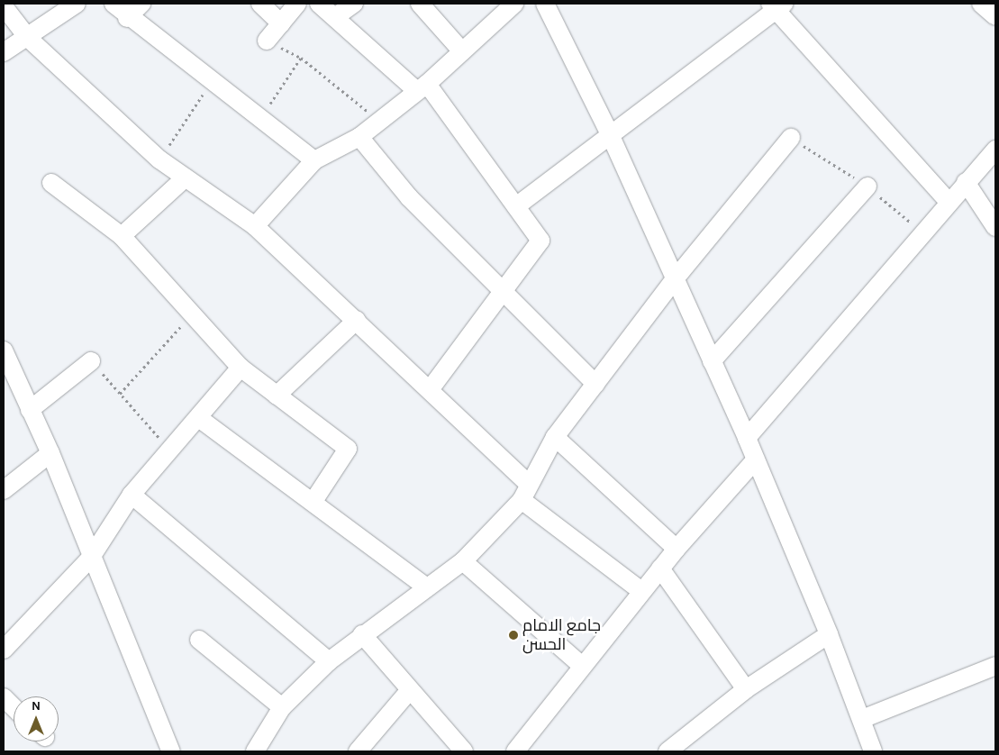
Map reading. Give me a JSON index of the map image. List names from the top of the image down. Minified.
{"places":["جامع الامام الحسن"],"north":"top"}
